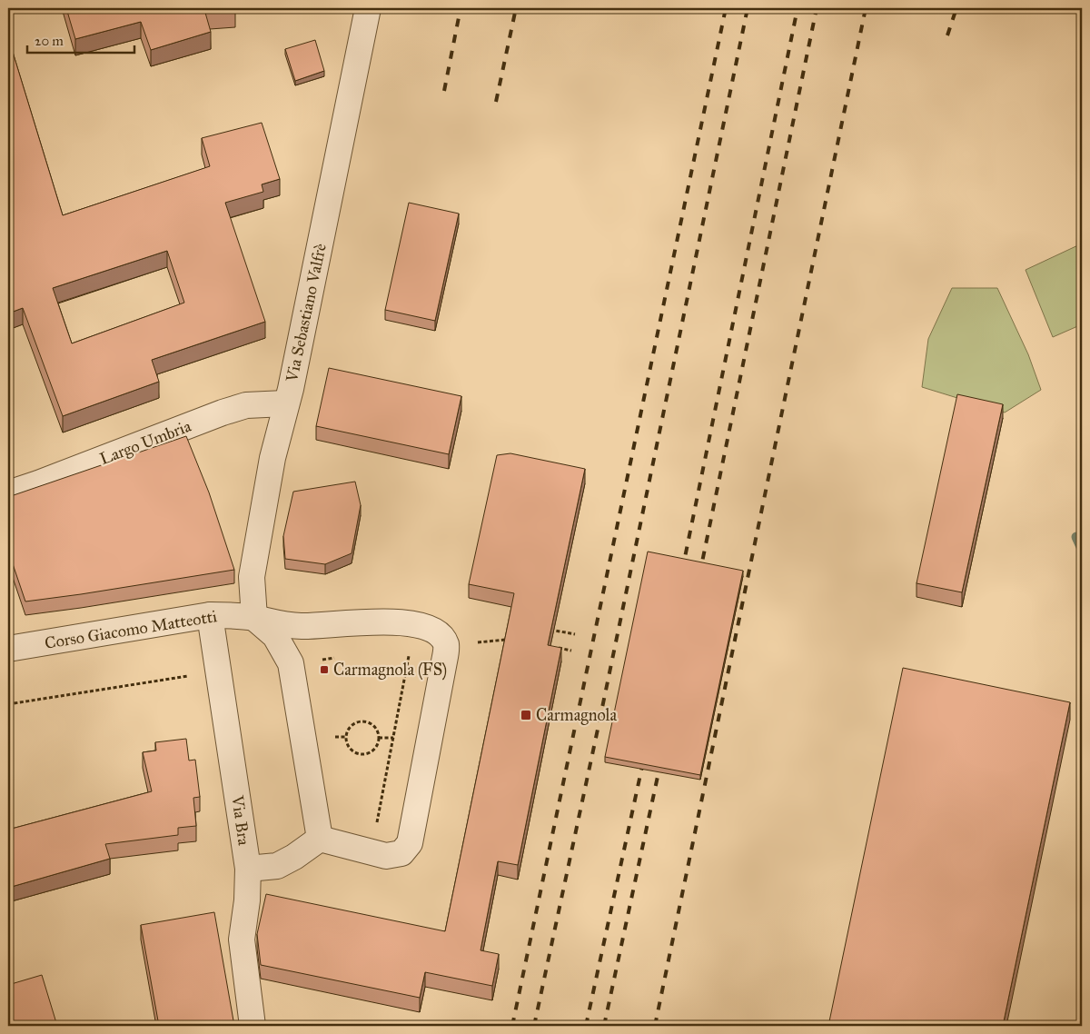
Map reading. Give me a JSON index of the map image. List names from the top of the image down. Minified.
{"streets":{"street":["Via Sebastiano Valfrè","Largo Umbria","Corso Giacomo Matteotti","Via Bra"]},"crossings":[["Via Sebastiano Valfrè","Largo Umbria"],["Via Sebastiano Valfrè","Corso Giacomo Matteotti"],["Corso Giacomo Matteotti","Via Bra"]],"places":{"transit":["Carmagnola (FS)","Carmagnola"]},"scale_bar":"20 m"}
